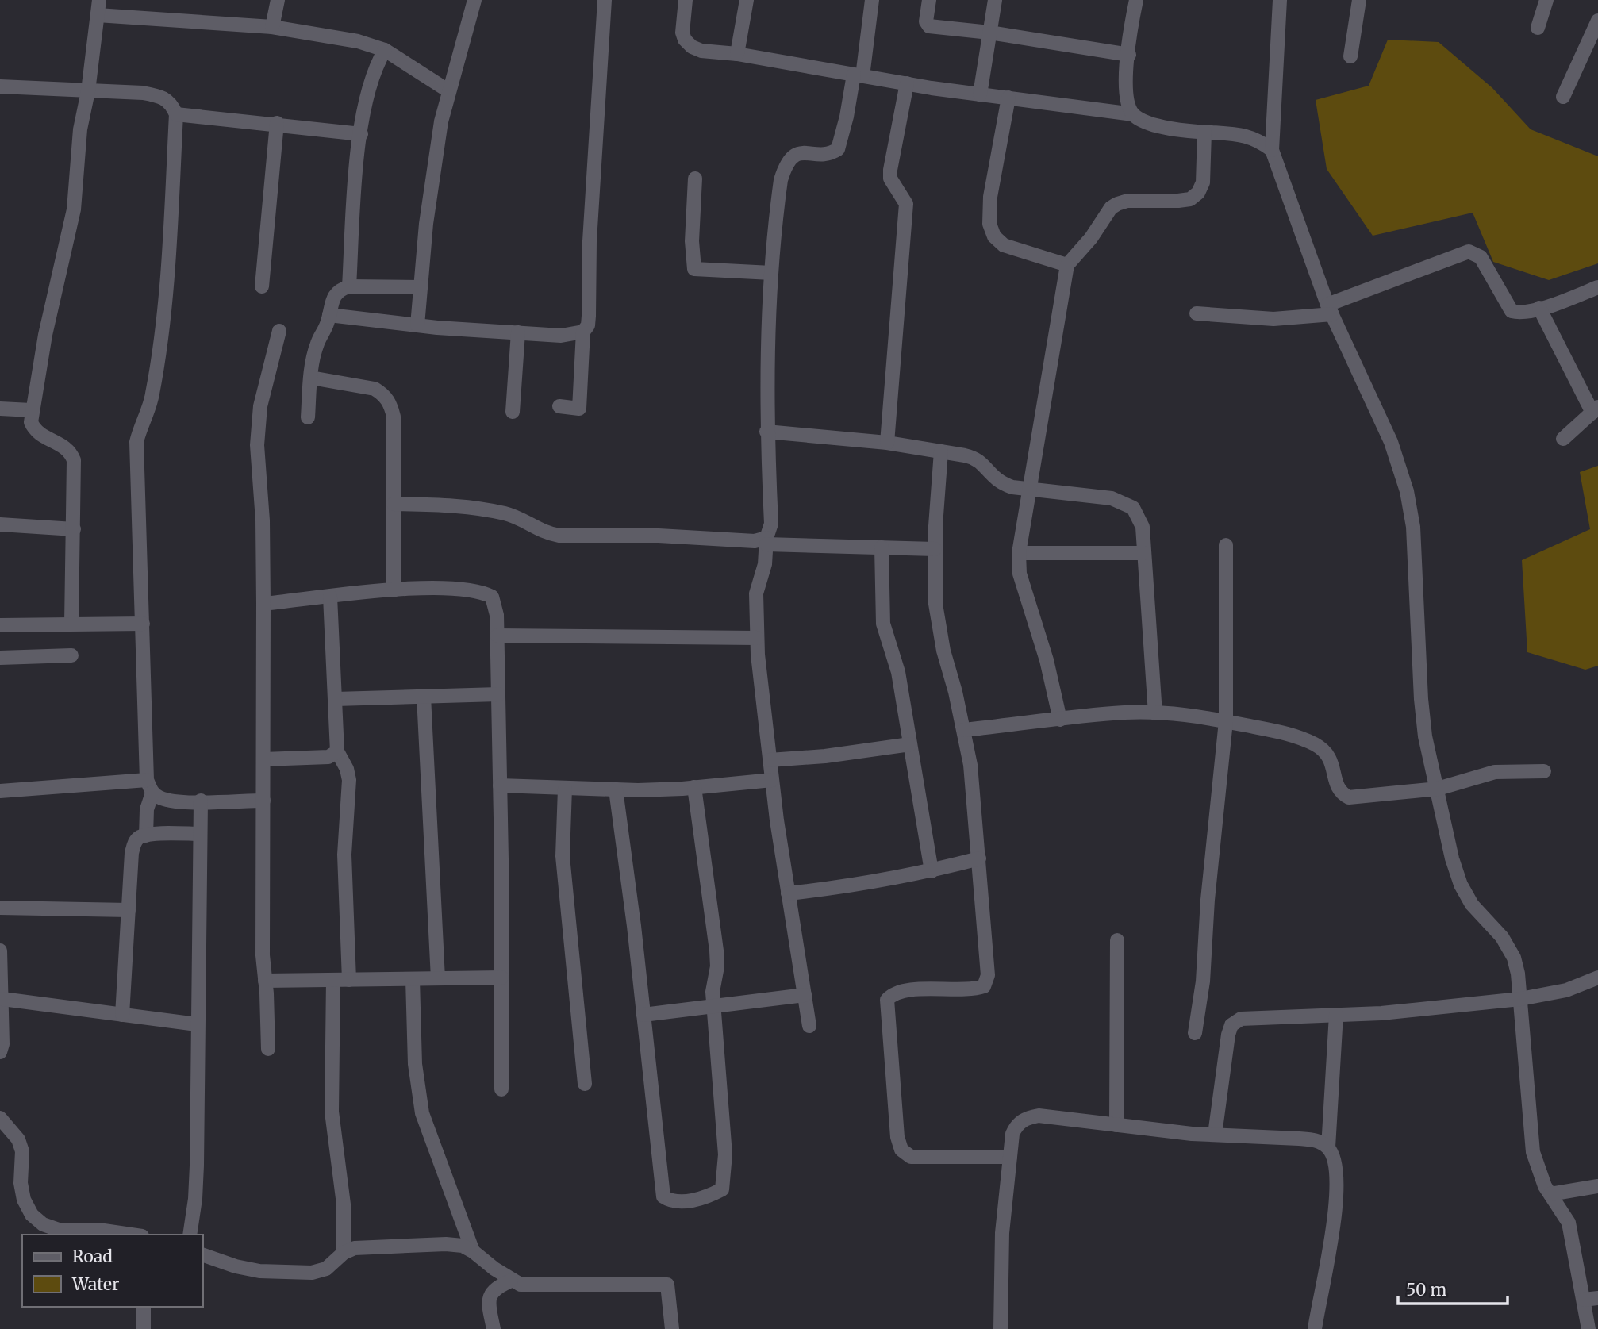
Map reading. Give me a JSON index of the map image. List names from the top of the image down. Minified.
{"legend":["Road","Water"],"scale_bar":"50 m"}
